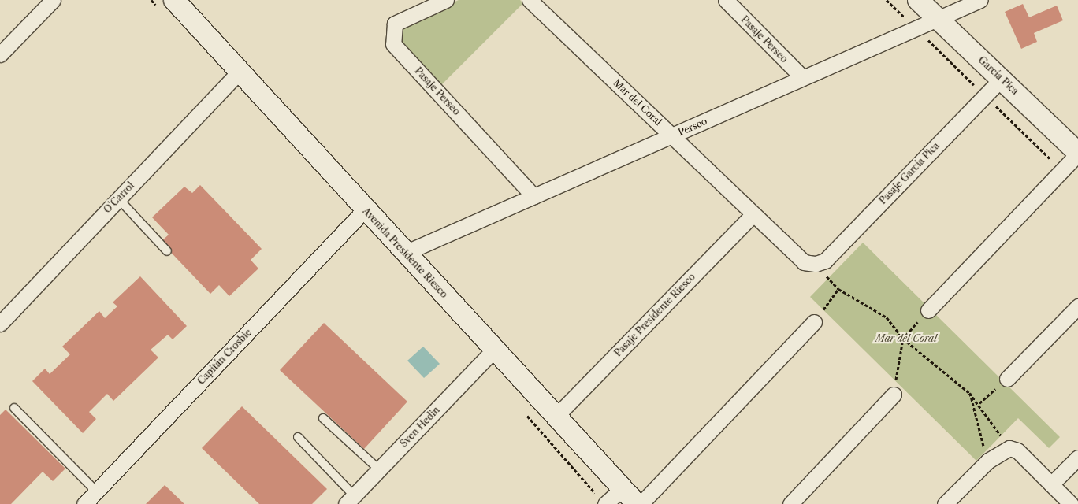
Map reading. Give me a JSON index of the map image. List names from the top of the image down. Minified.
{"streets":{"main road":["García Pica","Avenida Presidente Riesco"],"street":["Pasaje Perseo","Mar del Coral","Perseo","Pasaje García Pica","O'Carrol","Pasaje Presidente Riesco","Capitán Crosbie","Sven Hedin"]},"crossings":[["Pasaje Perseo","Perseo"],["García Pica","Perseo"],["García Pica","Pasaje García Pica"],["Mar del Coral","Perseo"],["Mar del Coral","Pasaje García Pica"],["Mar del Coral","Pasaje Presidente Riesco"],["Perseo","Avenida Presidente Riesco"],["O'Carrol","Avenida Presidente Riesco"],["Avenida Presidente Riesco","Pasaje Presidente Riesco"],["Avenida Presidente Riesco","Capitán Crosbie"],["Avenida Presidente Riesco","Sven Hedin"]],"parks":["Mar del Coral"]}
